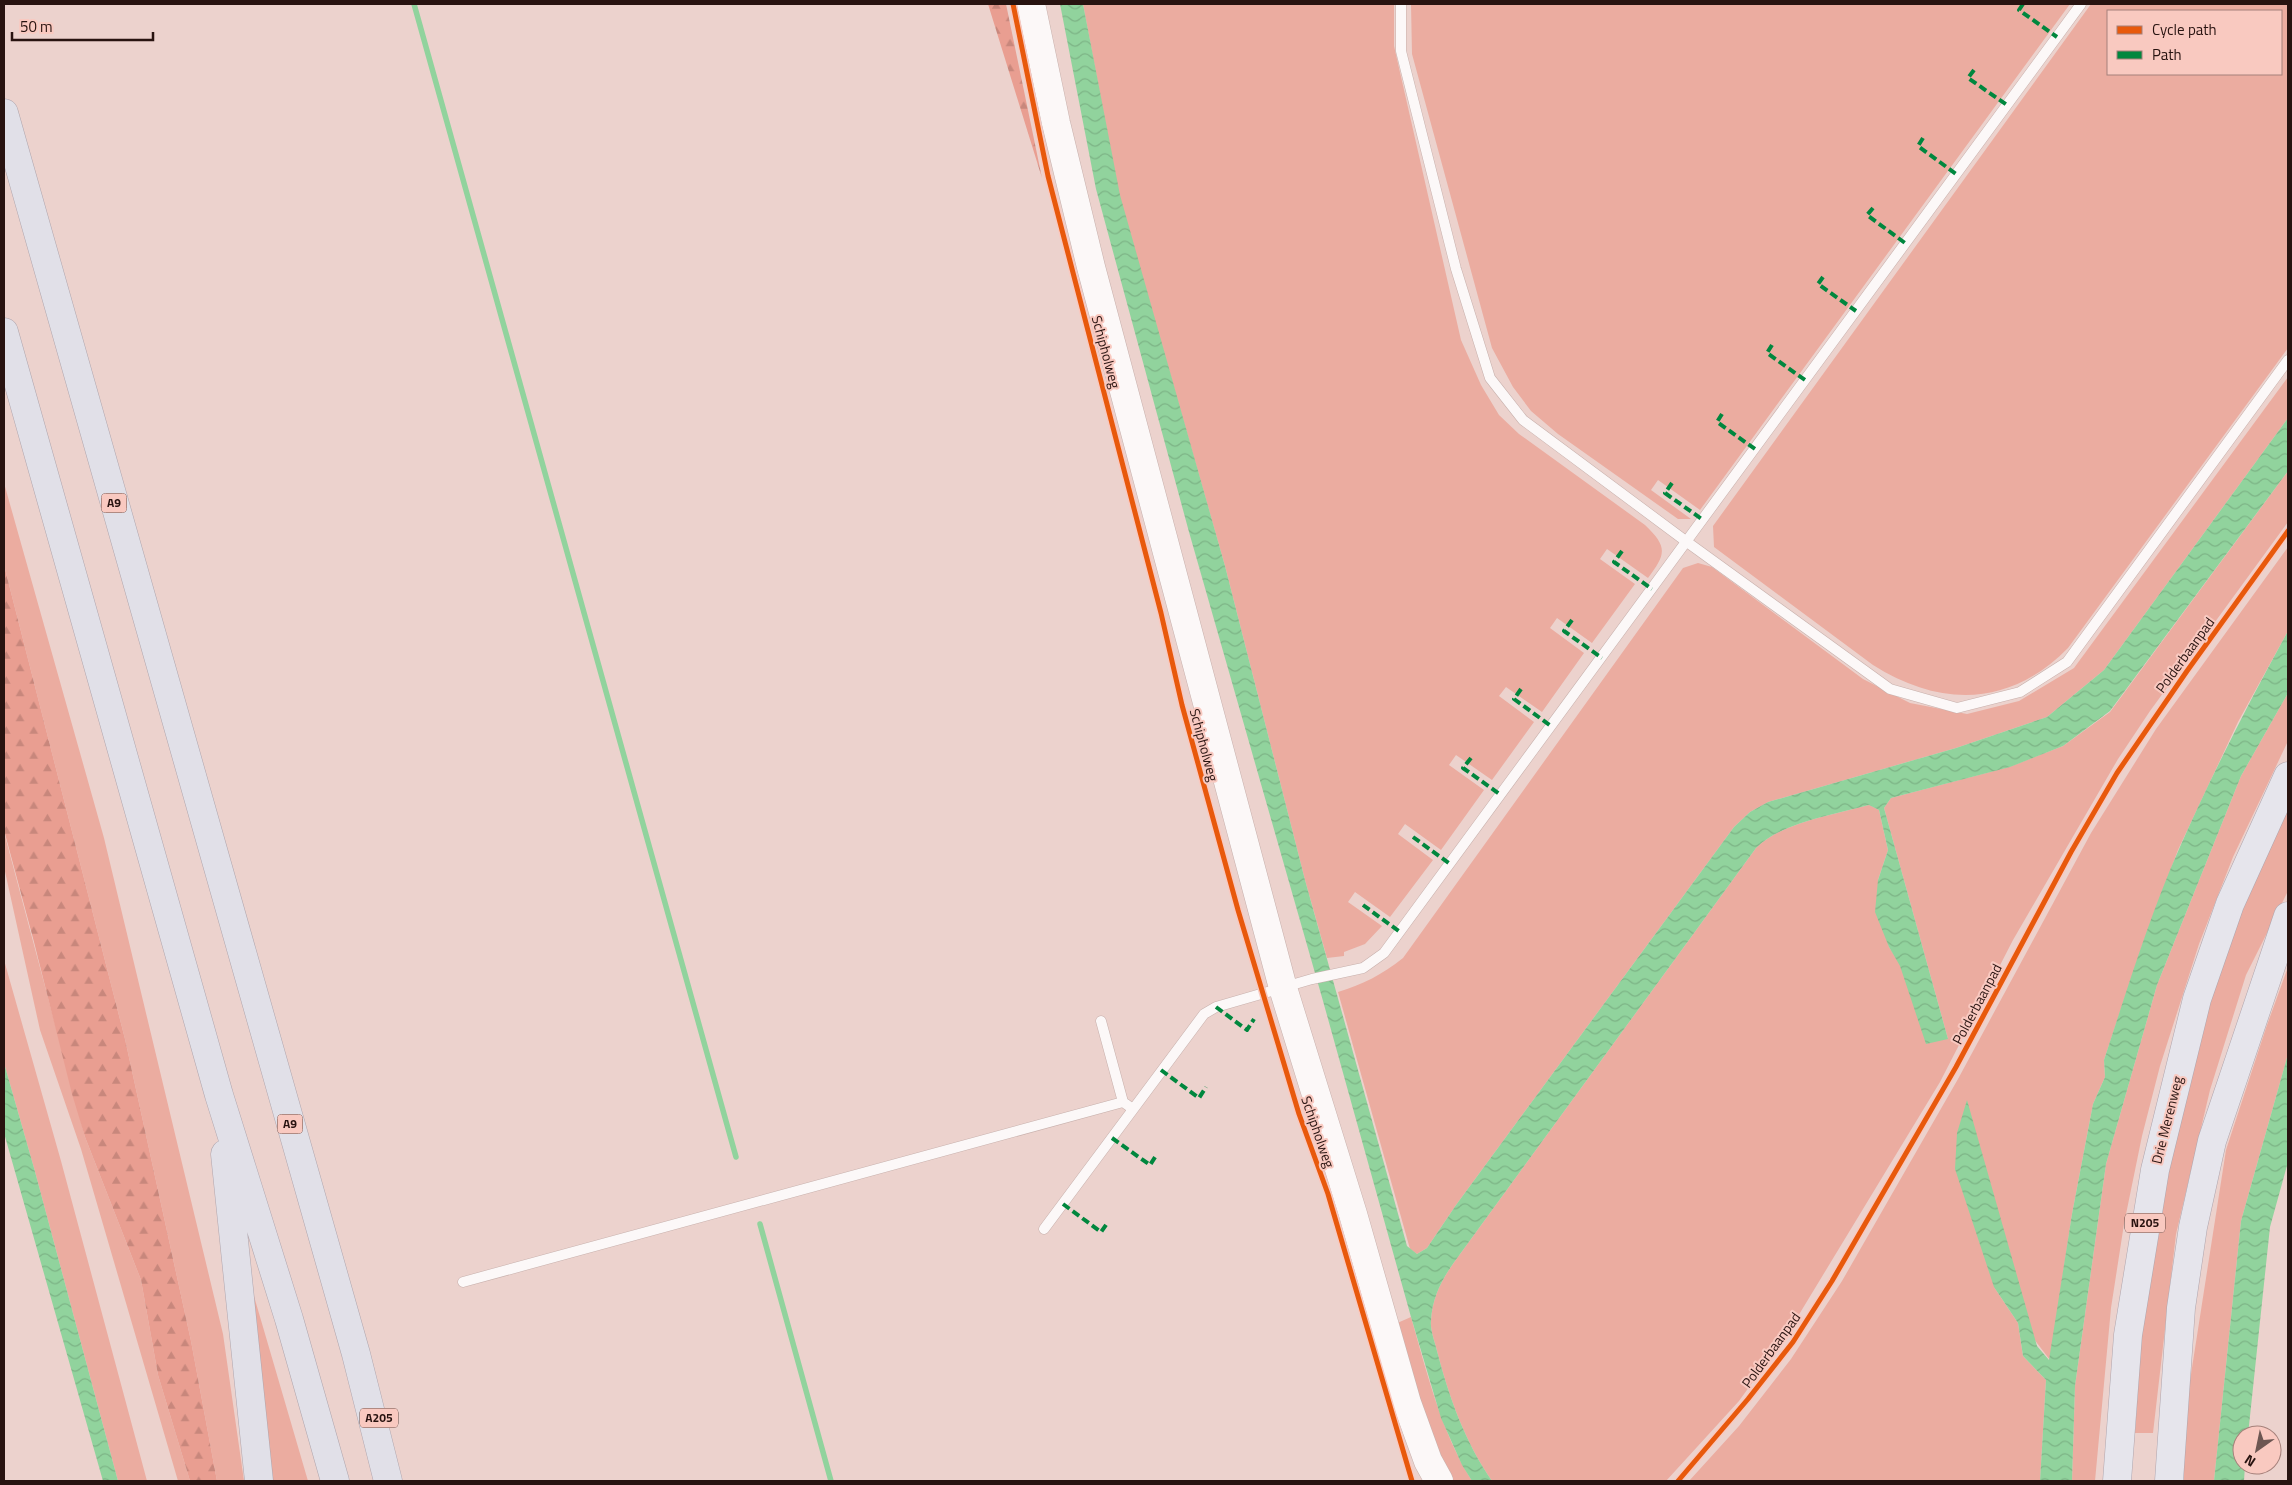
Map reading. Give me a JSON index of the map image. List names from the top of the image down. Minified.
{"streets":{"highway":["A9","Drie Merenweg","N205","A205"],"main road":["Schipholweg"],"cycle path":["Polderbaanpad"]},"crossings":[["A9","A205"]],"legend":["Cycle path","Path"],"scale_bar":"50 m","north":"bottom left"}
